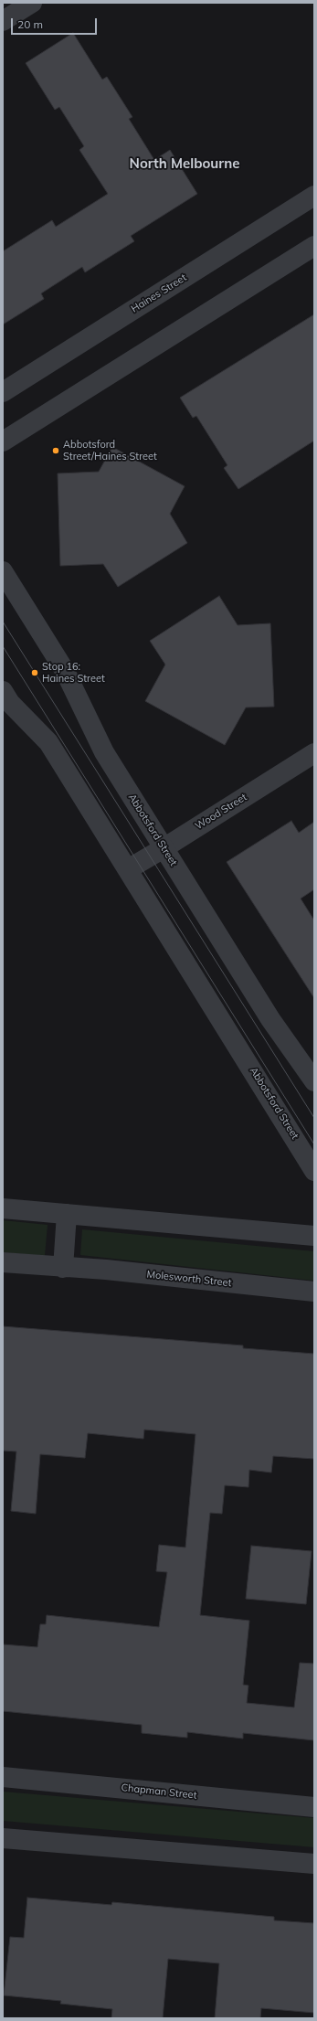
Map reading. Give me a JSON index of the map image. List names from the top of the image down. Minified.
{"streets":{"street":["Haines Street","Wood Street","Abbotsford Street","Molesworth Street","Chapman Street"]},"crossings":[["Wood Street","Abbotsford Street"]],"districts":["North Melbourne"],"places":["Abbotsford Street/Haines Street","Stop 16: Haines Street"],"scale_bar":"20 m"}
